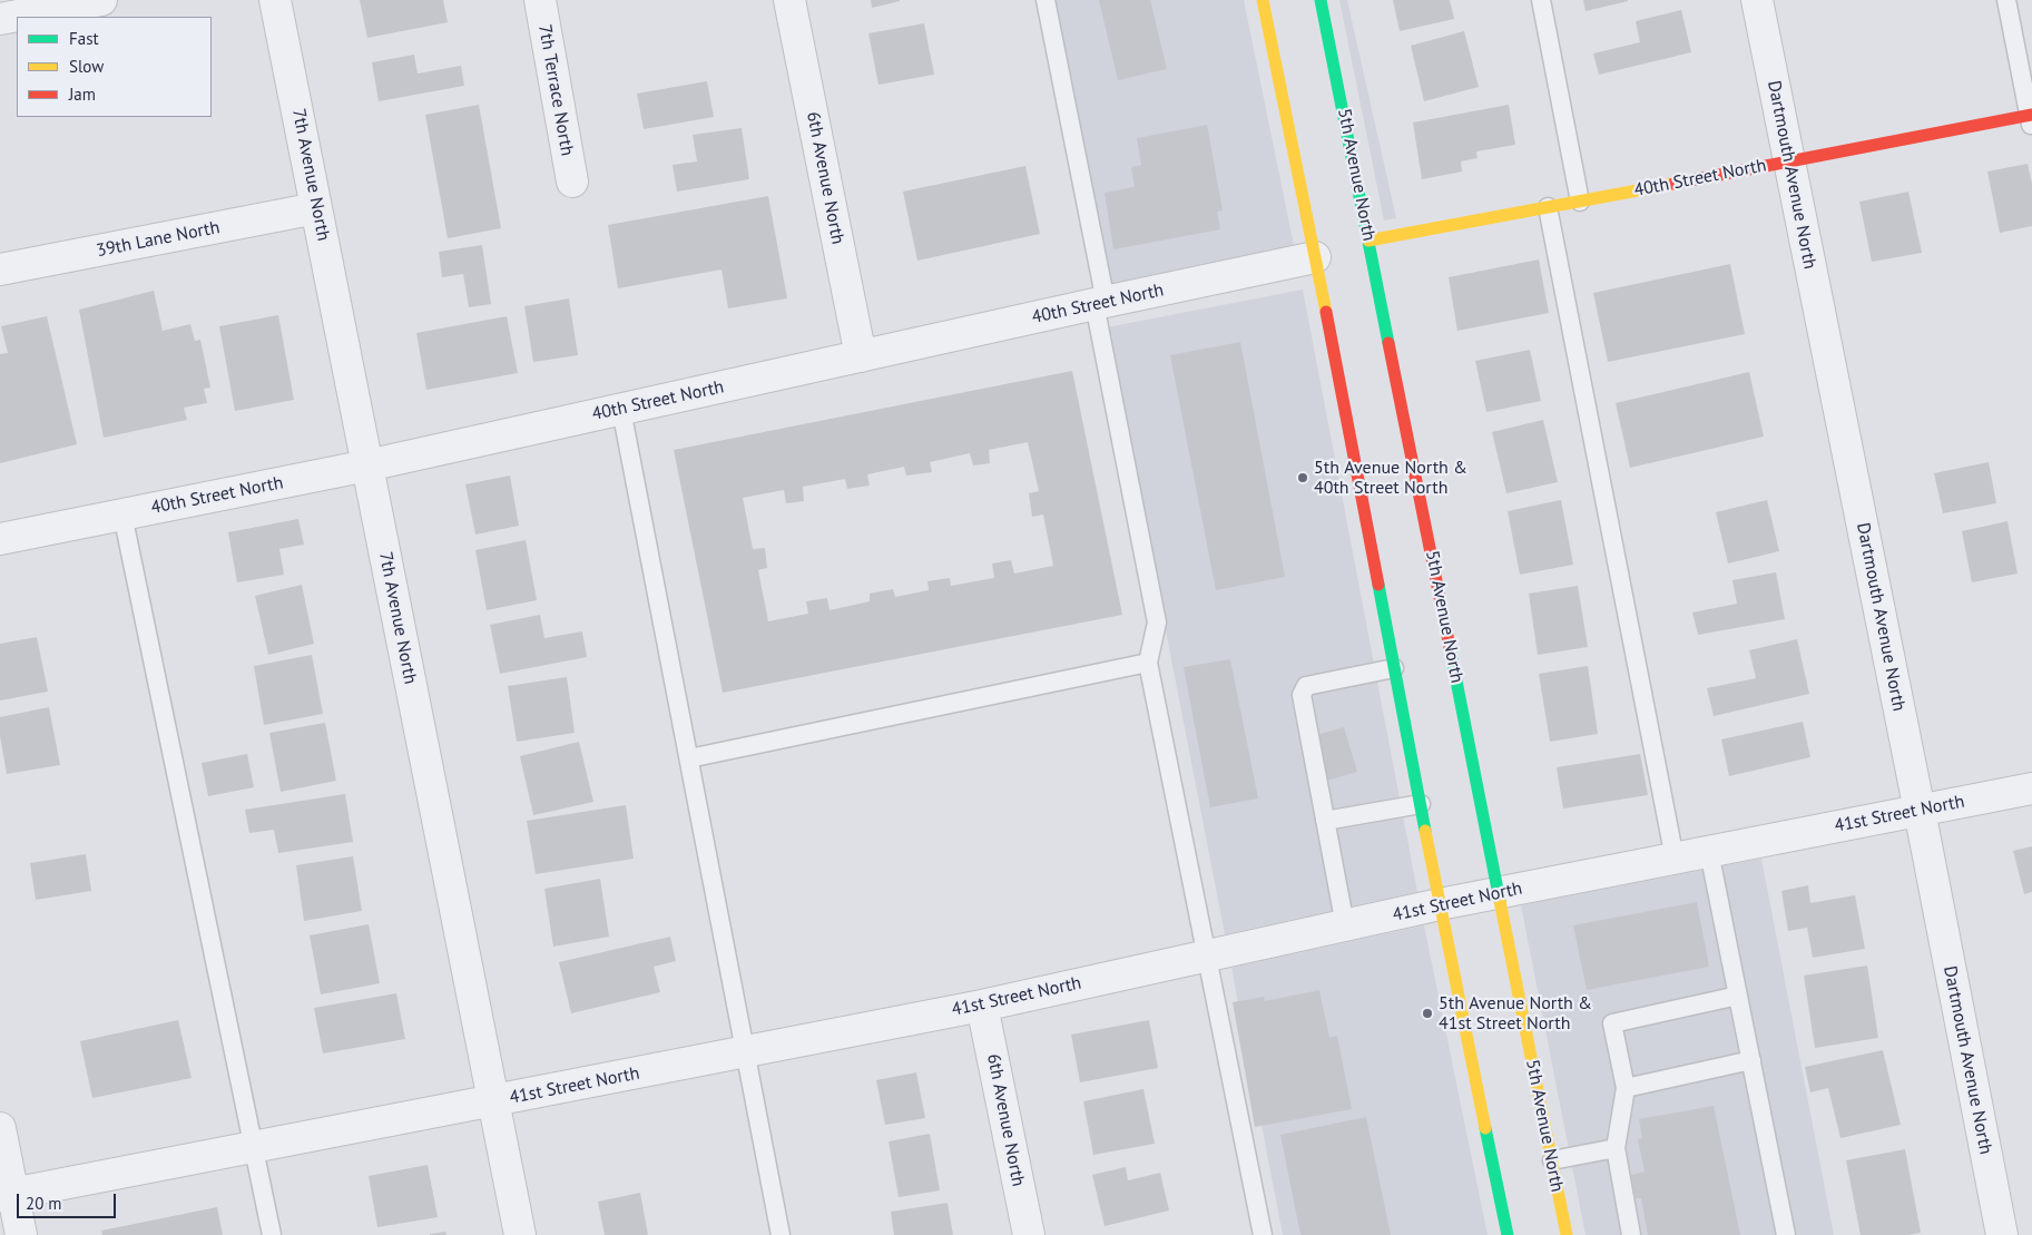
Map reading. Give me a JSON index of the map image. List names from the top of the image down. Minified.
{"streets":{"main road":["5th Avenue North","40th Street North"],"street":["7th Terrace North","7th Avenue North","Dartmouth Avenue North","6th Avenue North","39th Lane North","41st Street North"]},"crossings":[["7th Avenue North","40th Street North"],["7th Avenue North","39th Lane North"],["7th Avenue North","41st Street North"],["5th Avenue North","40th Street North"],["5th Avenue North","41st Street North"],["Dartmouth Avenue North","40th Street North"],["Dartmouth Avenue North","41st Street North"],["6th Avenue North","40th Street North"],["6th Avenue North","41st Street North"]],"places":["5th Avenue North & 40th Street North","5th Avenue North & 41st Street North"],"legend":["Fast","Slow","Jam"],"scale_bar":"20 m"}
